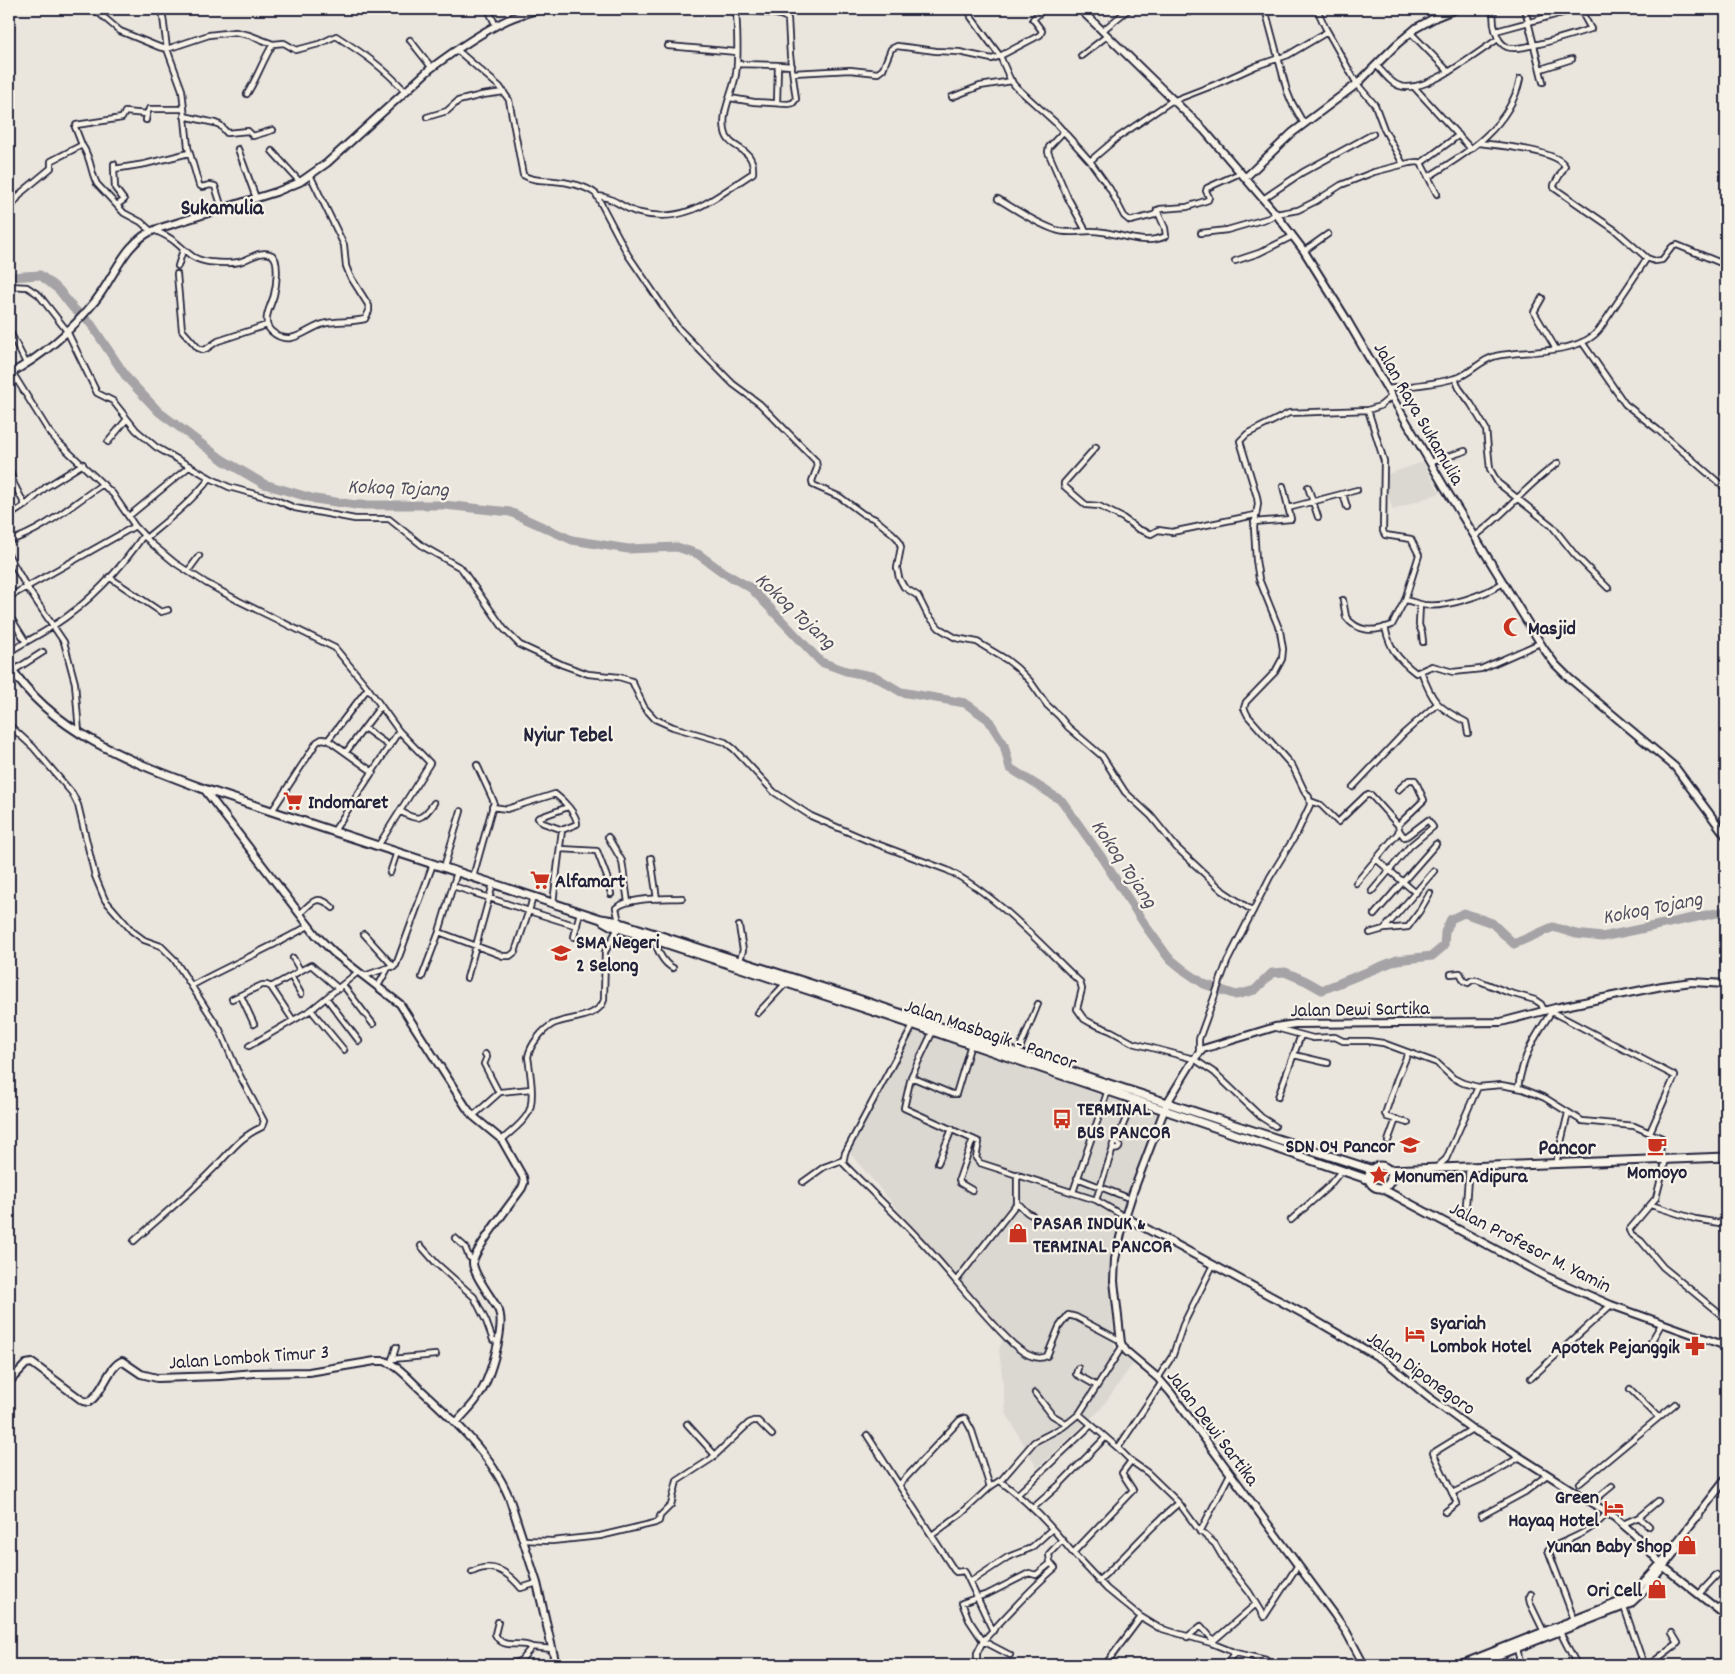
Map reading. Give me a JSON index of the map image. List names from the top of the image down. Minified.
{"streets":{"main road":["Jalan Masbagik - Pancor"],"street":["Jalan Raya Sukamulia","Jalan Dewi Sartika","Jalan Profesor M. Yamin","Jalan Lombok Timur 3","Jalan Diponegoro"]},"crossings":[["Jalan Dewi Sartika","Jalan Masbagik - Pancor"],["Jalan Dewi Sartika","Jalan Diponegoro"],["Jalan Masbagik - Pancor","Jalan Profesor M. Yamin"]],"districts":["Sukamulia","Nyiur Tebel","Pancor"],"water":["Kokoq Tojang"],"places":{"mosque":["Masjid"],"supermarket":["Indomaret","Alfamart"],"school or university":["SMA Negeri 2 Selong","SDN 04 Pancor"],"bus stop":["TERMINAL BUS PANCOR"],"cafe":["Momoyo"],"place":["Monumen Adipura"],"shop":["PASAR INDUK & TERMINAL PANCOR","Yunan Baby Shop","Ori Cell"],"hotel":["Syariah Lombok Hotel","Green Hayaq Hotel"],"pharmacy":["Apotek Pejanggik"]}}
